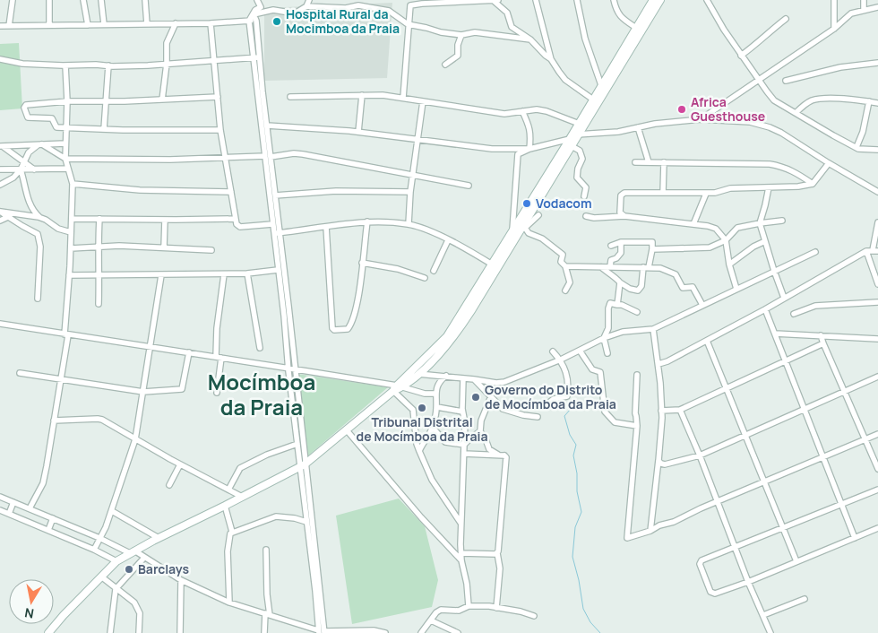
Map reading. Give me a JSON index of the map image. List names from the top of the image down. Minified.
{"districts":["Mocímboa da Praia"],"places":["Hospital Rural da Mocimboa da Praia","Africa Guesthouse","Vodacom","Governo do Distrito de Mocímboa da Praia","Tribunal Distrital de Mocímboa da Praia","Barclays"],"north":"bottom"}
